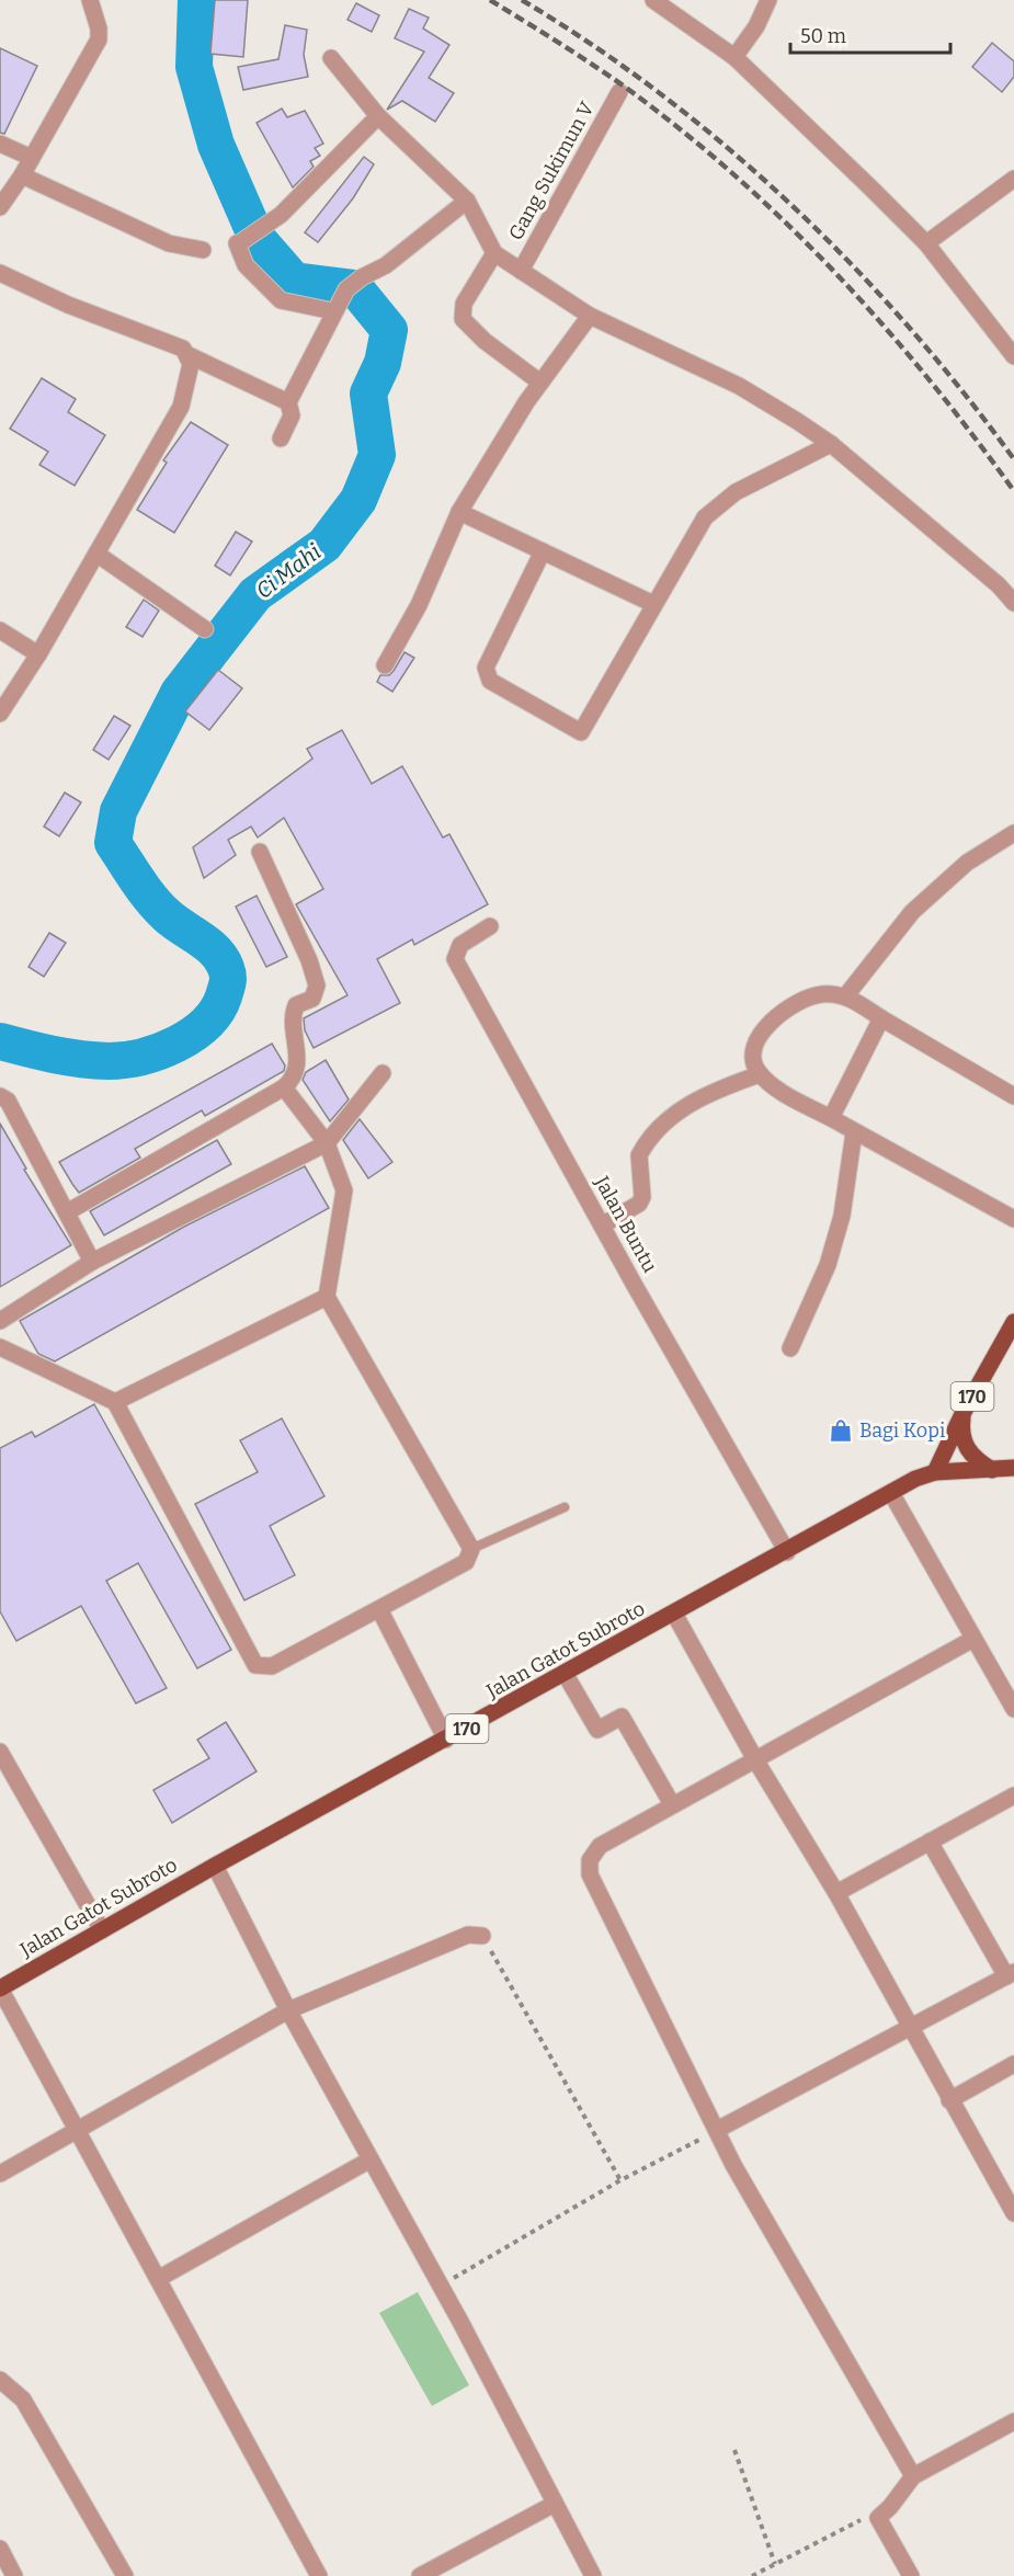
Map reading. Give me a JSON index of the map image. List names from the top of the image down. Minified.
{"streets":{"main road":["170","Jalan Gatot Subroto"],"street":["Gang Sukimun V","Jalan Buntu"]},"crossings":[["Jalan Buntu","Jalan Gatot Subroto"],["170","Jalan Gatot Subroto"]],"water":["Ci Mahi"],"places":{"shop":["Bagi Kopi"]},"scale_bar":"50 m"}
